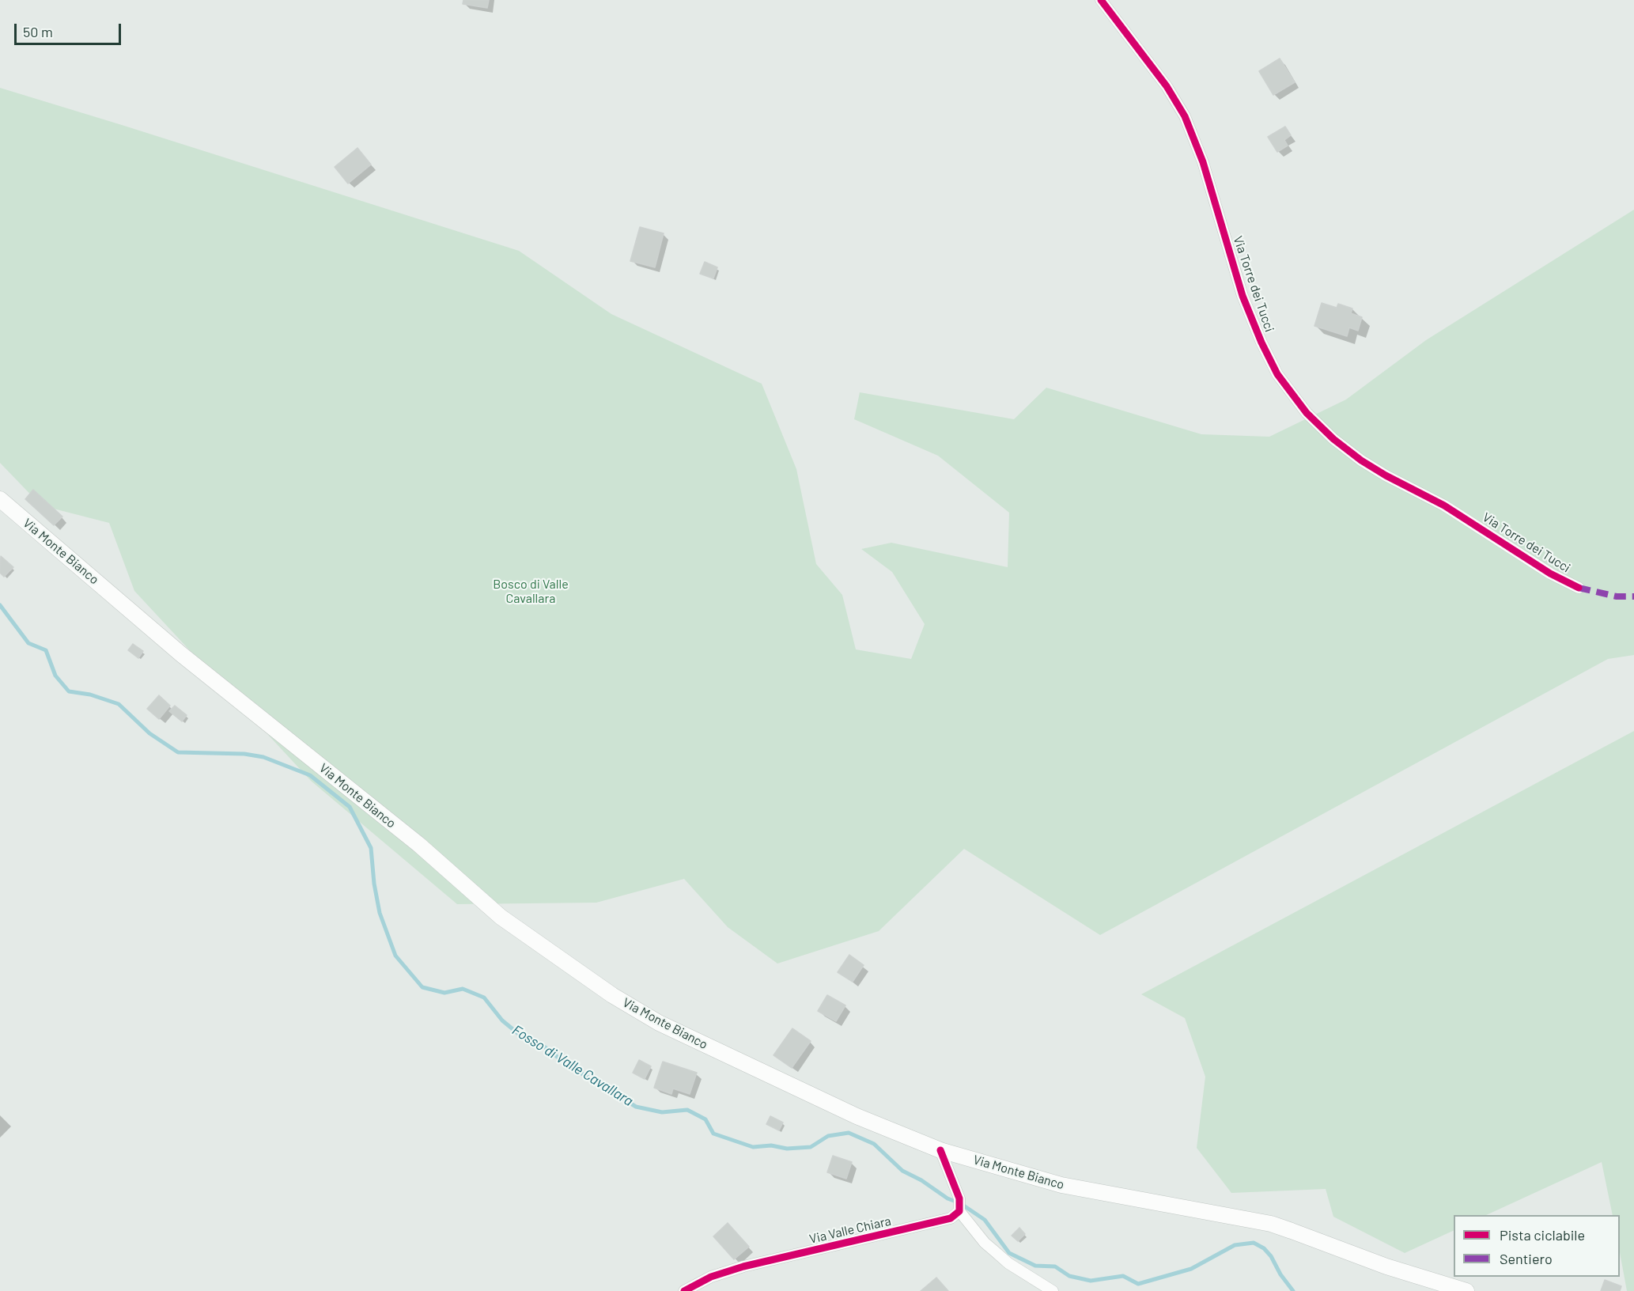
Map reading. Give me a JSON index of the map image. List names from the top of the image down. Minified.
{"streets":{"main road":["Via Monte Bianco"],"street":["Via Torre dei Tucci","Via Valle Chiara"]},"water":["Fosso di Valle Cavallara"],"parks":["Bosco di Valle Cavallara"],"legend":["Pista ciclabile","Sentiero"],"scale_bar":"50 m"}
